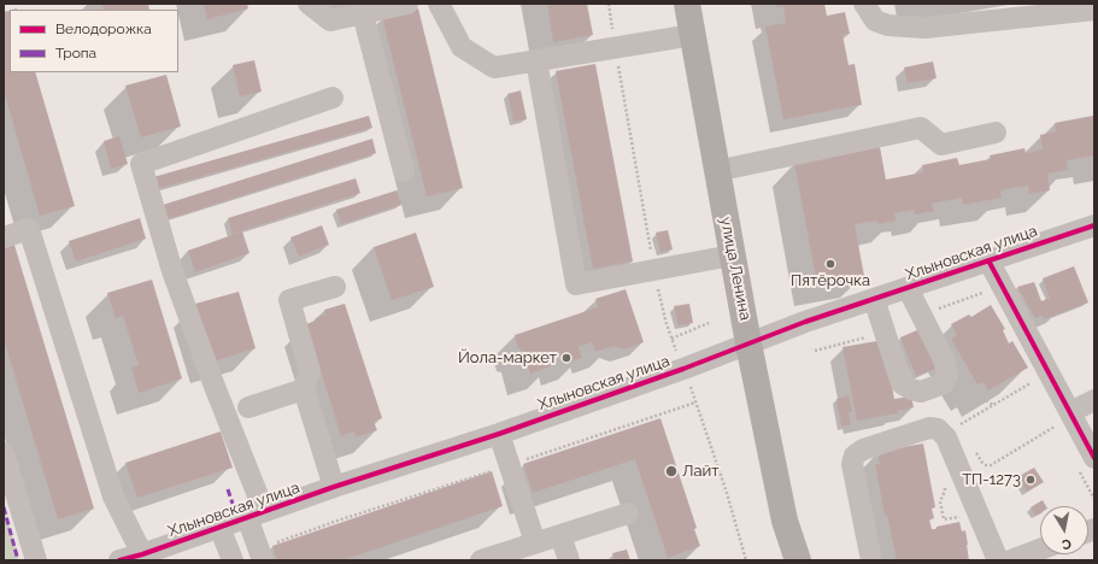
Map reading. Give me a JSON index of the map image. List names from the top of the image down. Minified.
{"streets":{"main road":["улица Ленина"],"street":["Хлыновская улица"]},"crossings":[["Хлыновская улица","улица Ленина"]],"places":["Пятёрочка","Йола-маркет","Лайт","ТП-1273"],"legend":["Велодорожка","Тропа"],"north":"bottom"}
